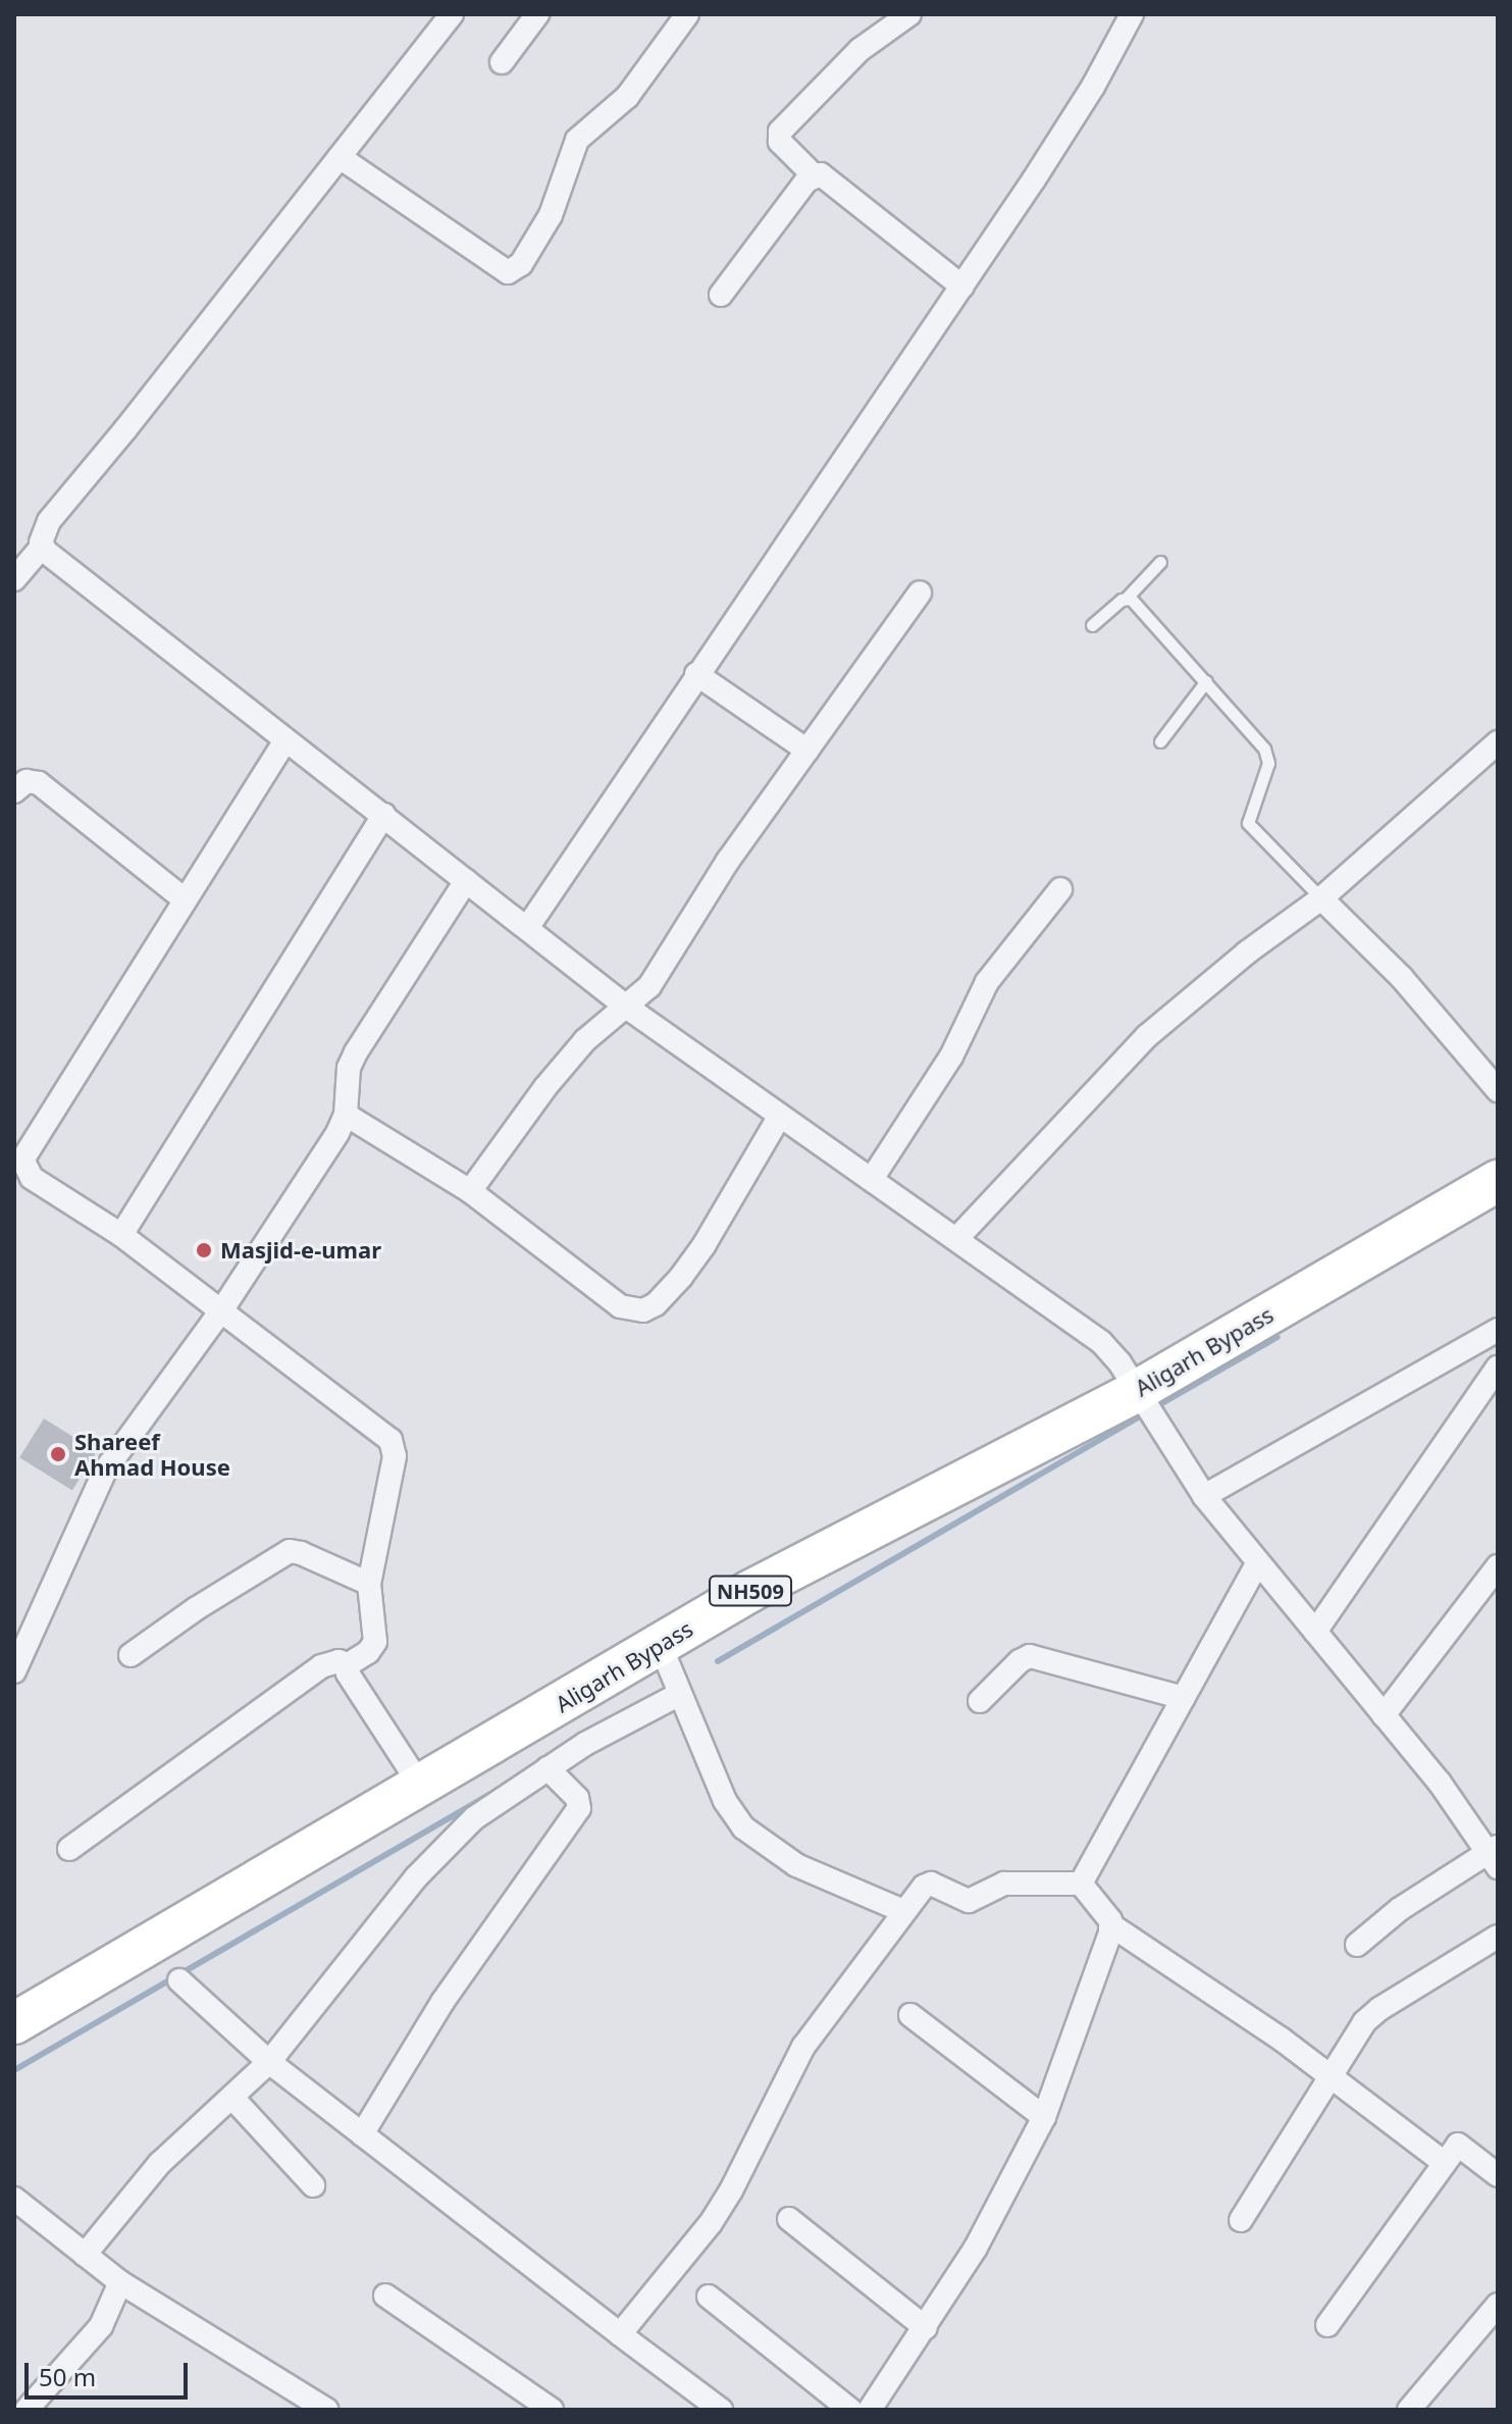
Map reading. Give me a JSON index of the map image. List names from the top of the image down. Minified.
{"streets":{"highway":["Aligarh Bypass","NH509"]},"places":["Masjid-e-umar","Shareef Ahmad House"],"scale_bar":"50 m"}
